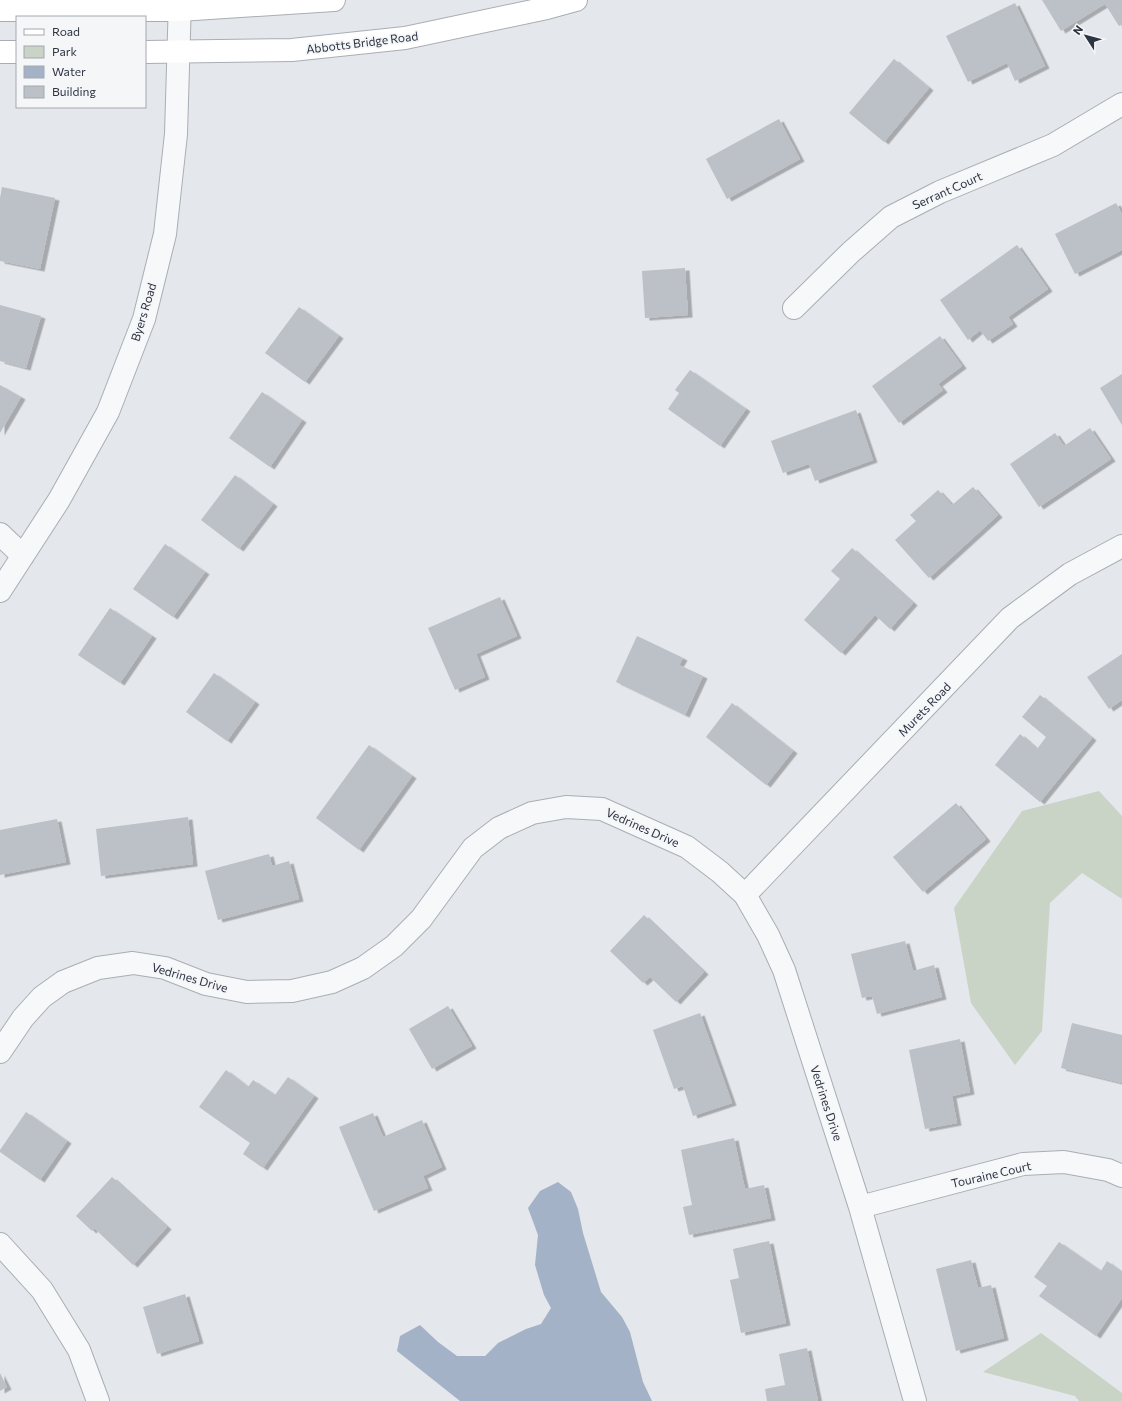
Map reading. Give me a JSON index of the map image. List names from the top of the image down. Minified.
{"streets":{"main road":["Abbotts Bridge Road"],"street":["Serrant Court","Byers Road","Murets Road","Vedrines Drive","Touraine Court"]},"crossings":[["Abbotts Bridge Road","Byers Road"],["Murets Road","Vedrines Drive"],["Vedrines Drive","Touraine Court"]],"legend":["Road","Park","Water","Building"],"north":"top left"}
